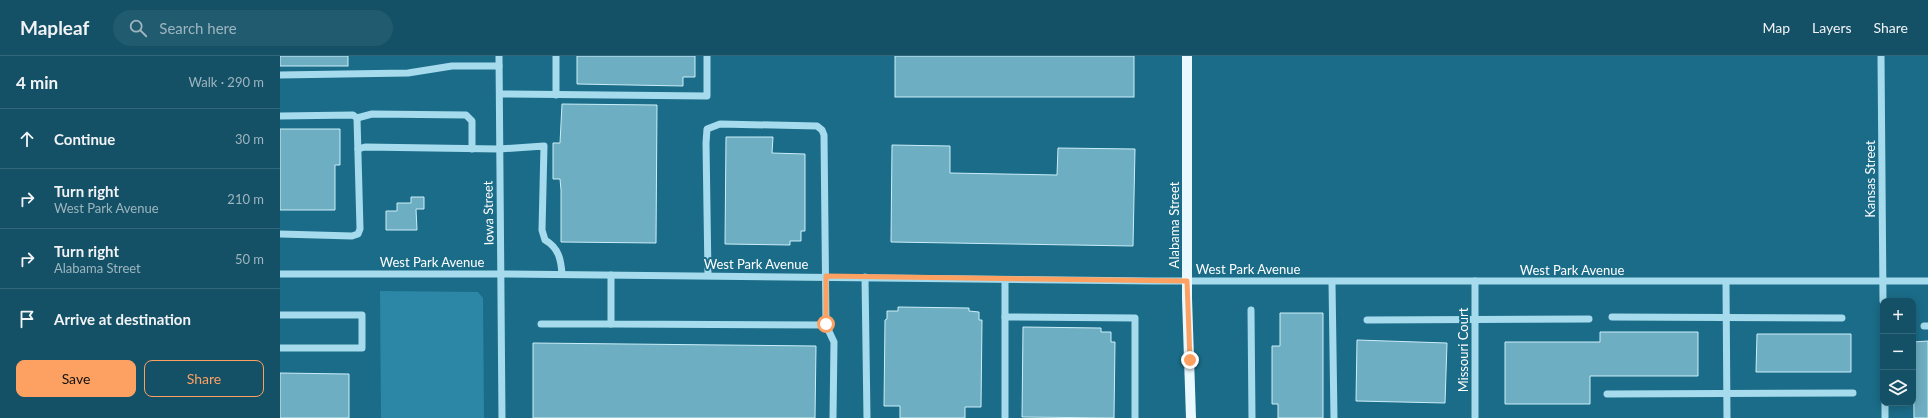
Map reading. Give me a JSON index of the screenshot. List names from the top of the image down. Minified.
{"streets":{"main road":["Alabama Street"],"street":["Kansas Street","Iowa Street","West Park Avenue","Missouri Court"]},"crossings":[["Kansas Street","West Park Avenue"],["Iowa Street","West Park Avenue"],["Alabama Street","West Park Avenue"],["West Park Avenue","Missouri Court"]],"page":{"header":"Mapleaf","search":"Search here","nav":["Map","Layers","Share"],"heading":["4 min","Walk · 290 m"],"list":[["Continue","30 m"],["Turn right","West Park Avenue","210 m"],["Turn right","Alabama Street","50 m"],"Arrive at destination"],"map_buttons":["+","−"],"buttons":["Save","Share"]}}
